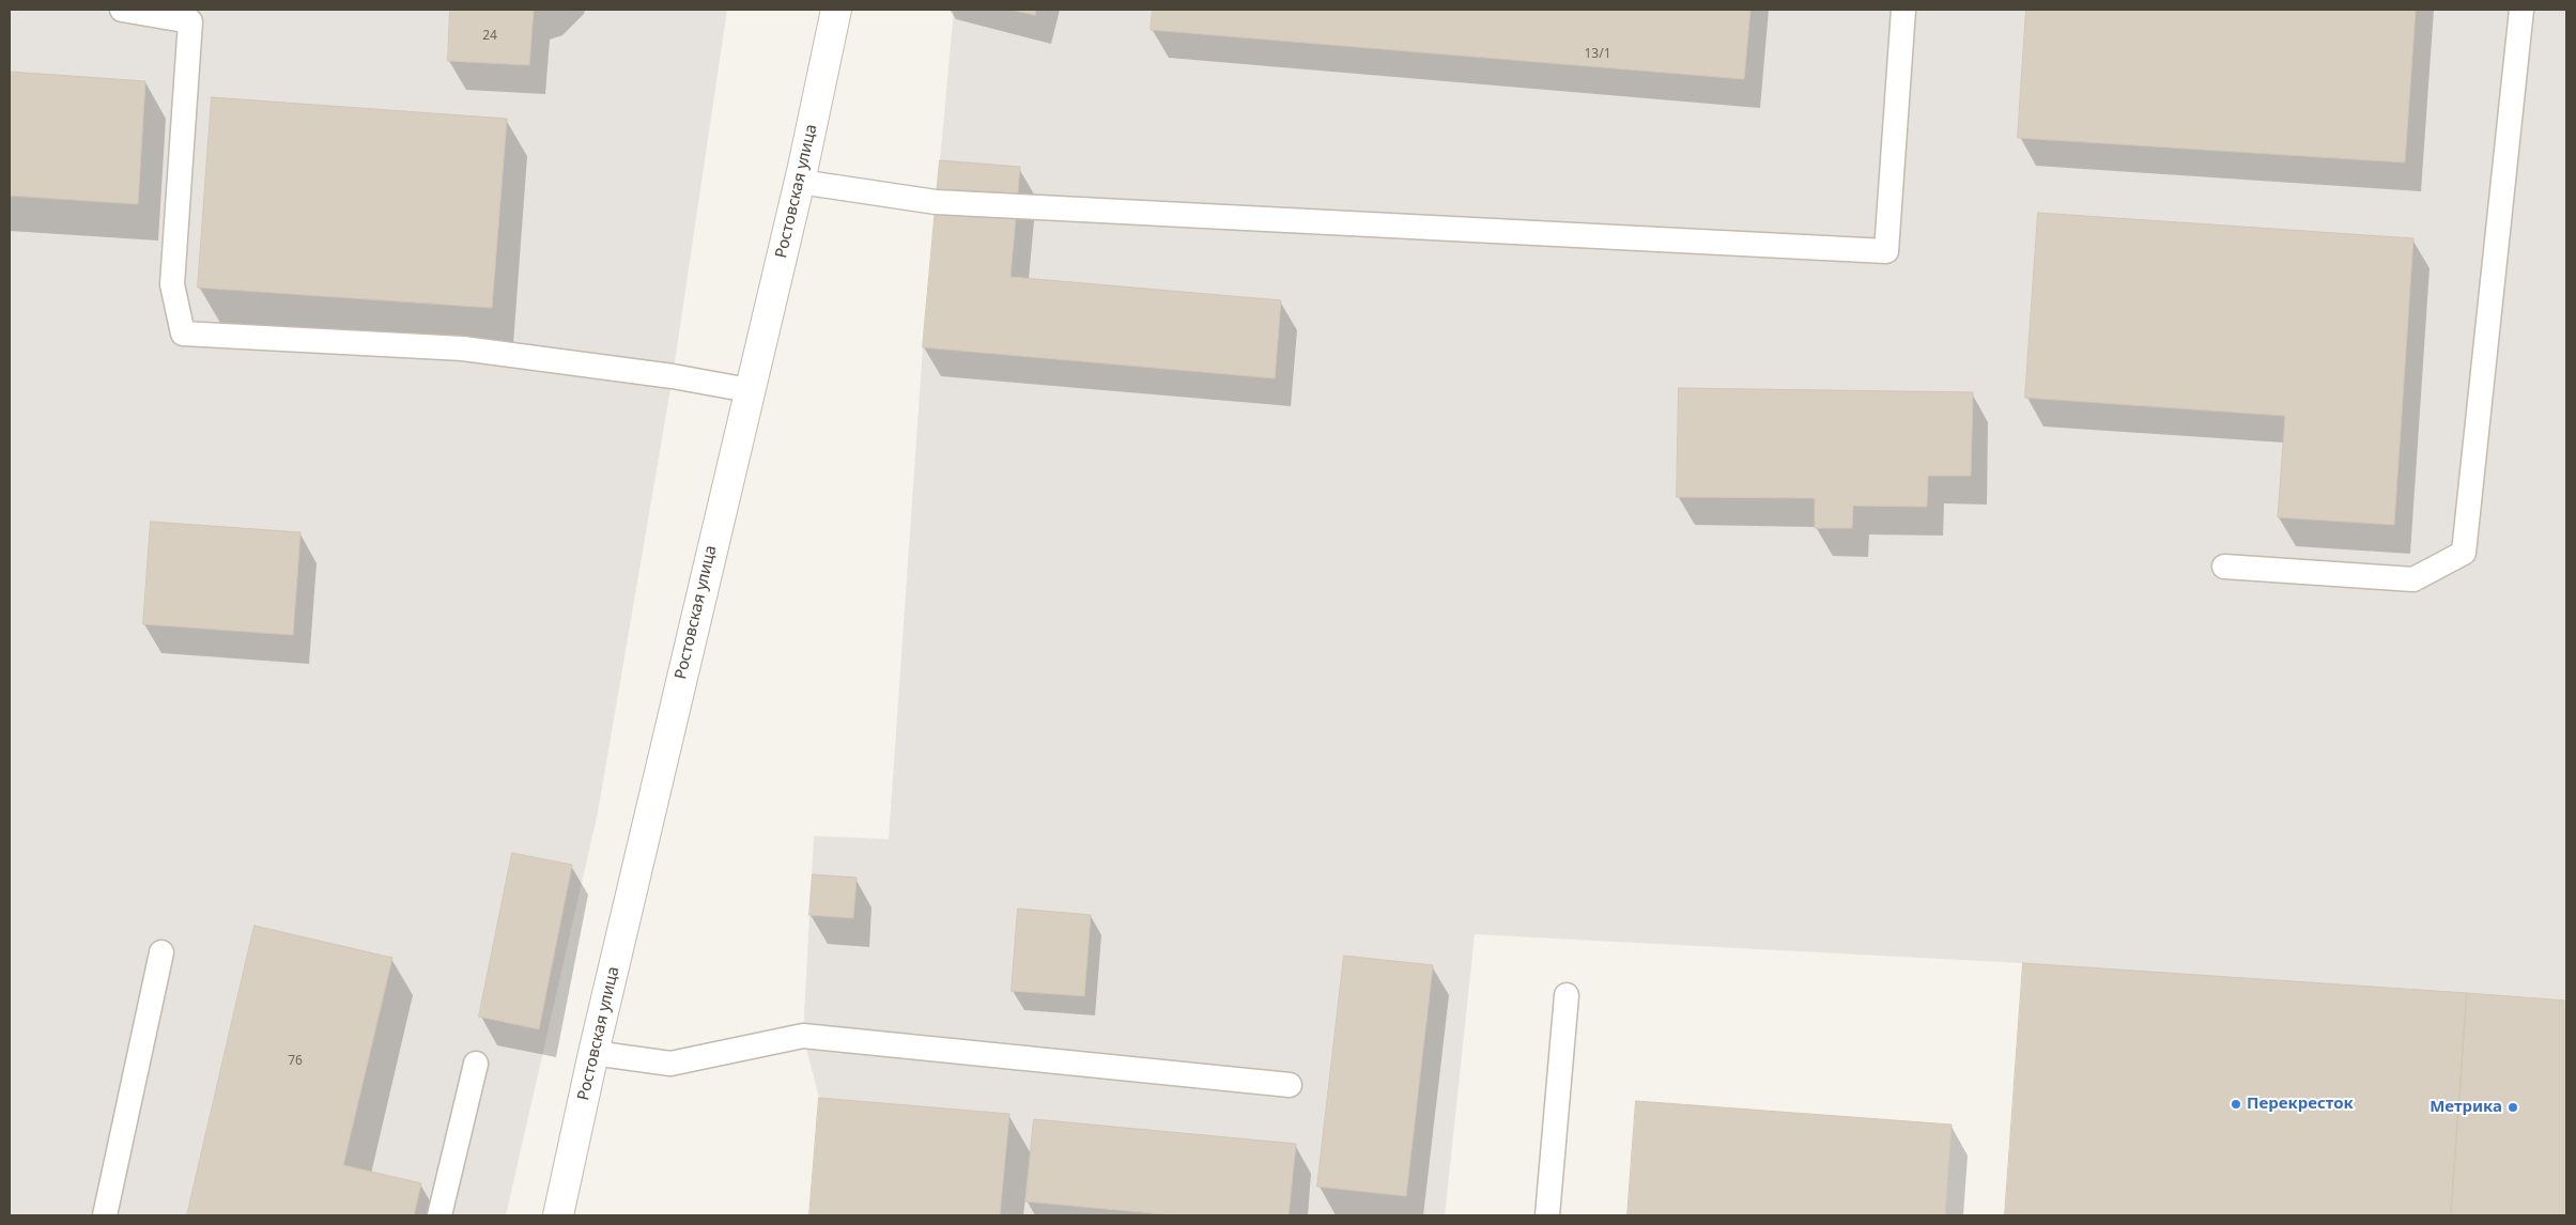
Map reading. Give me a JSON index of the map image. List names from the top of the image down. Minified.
{"streets":{"street":["Ростовская улица"]},"places":["Перекресток","Метрика"],"house_numbers":["24","13/1","76"]}
